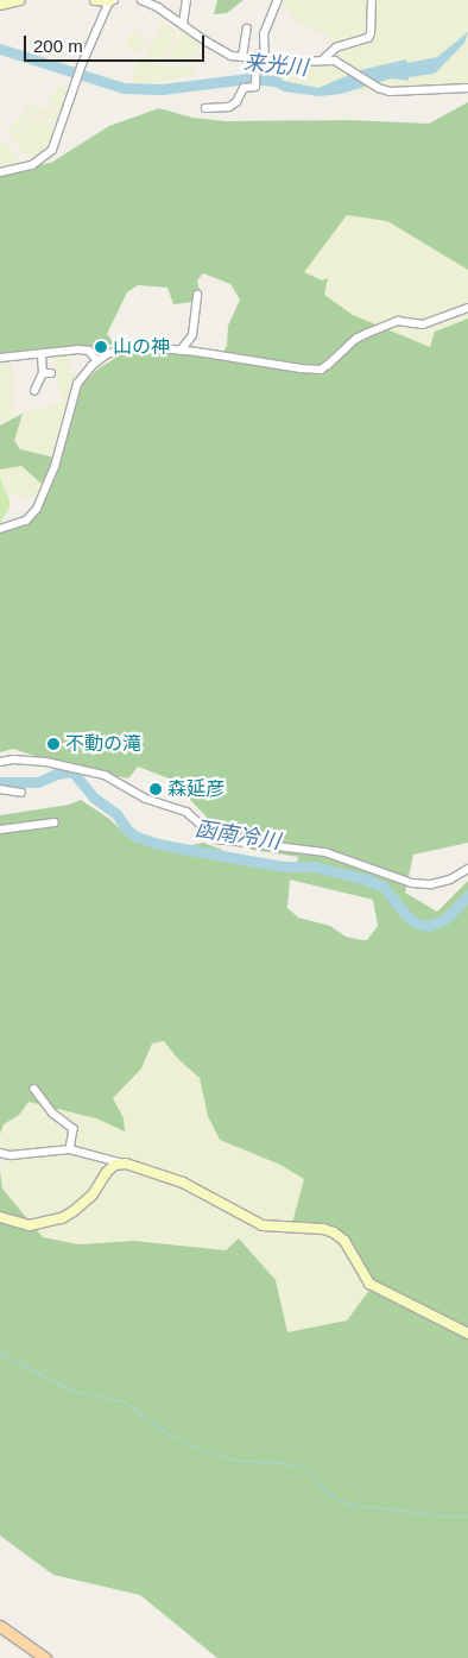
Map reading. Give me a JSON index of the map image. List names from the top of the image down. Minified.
{"water":["来光川","函南冷川"],"places":["山の神","不動の滝","森延彦"],"scale_bar":"200 m"}
